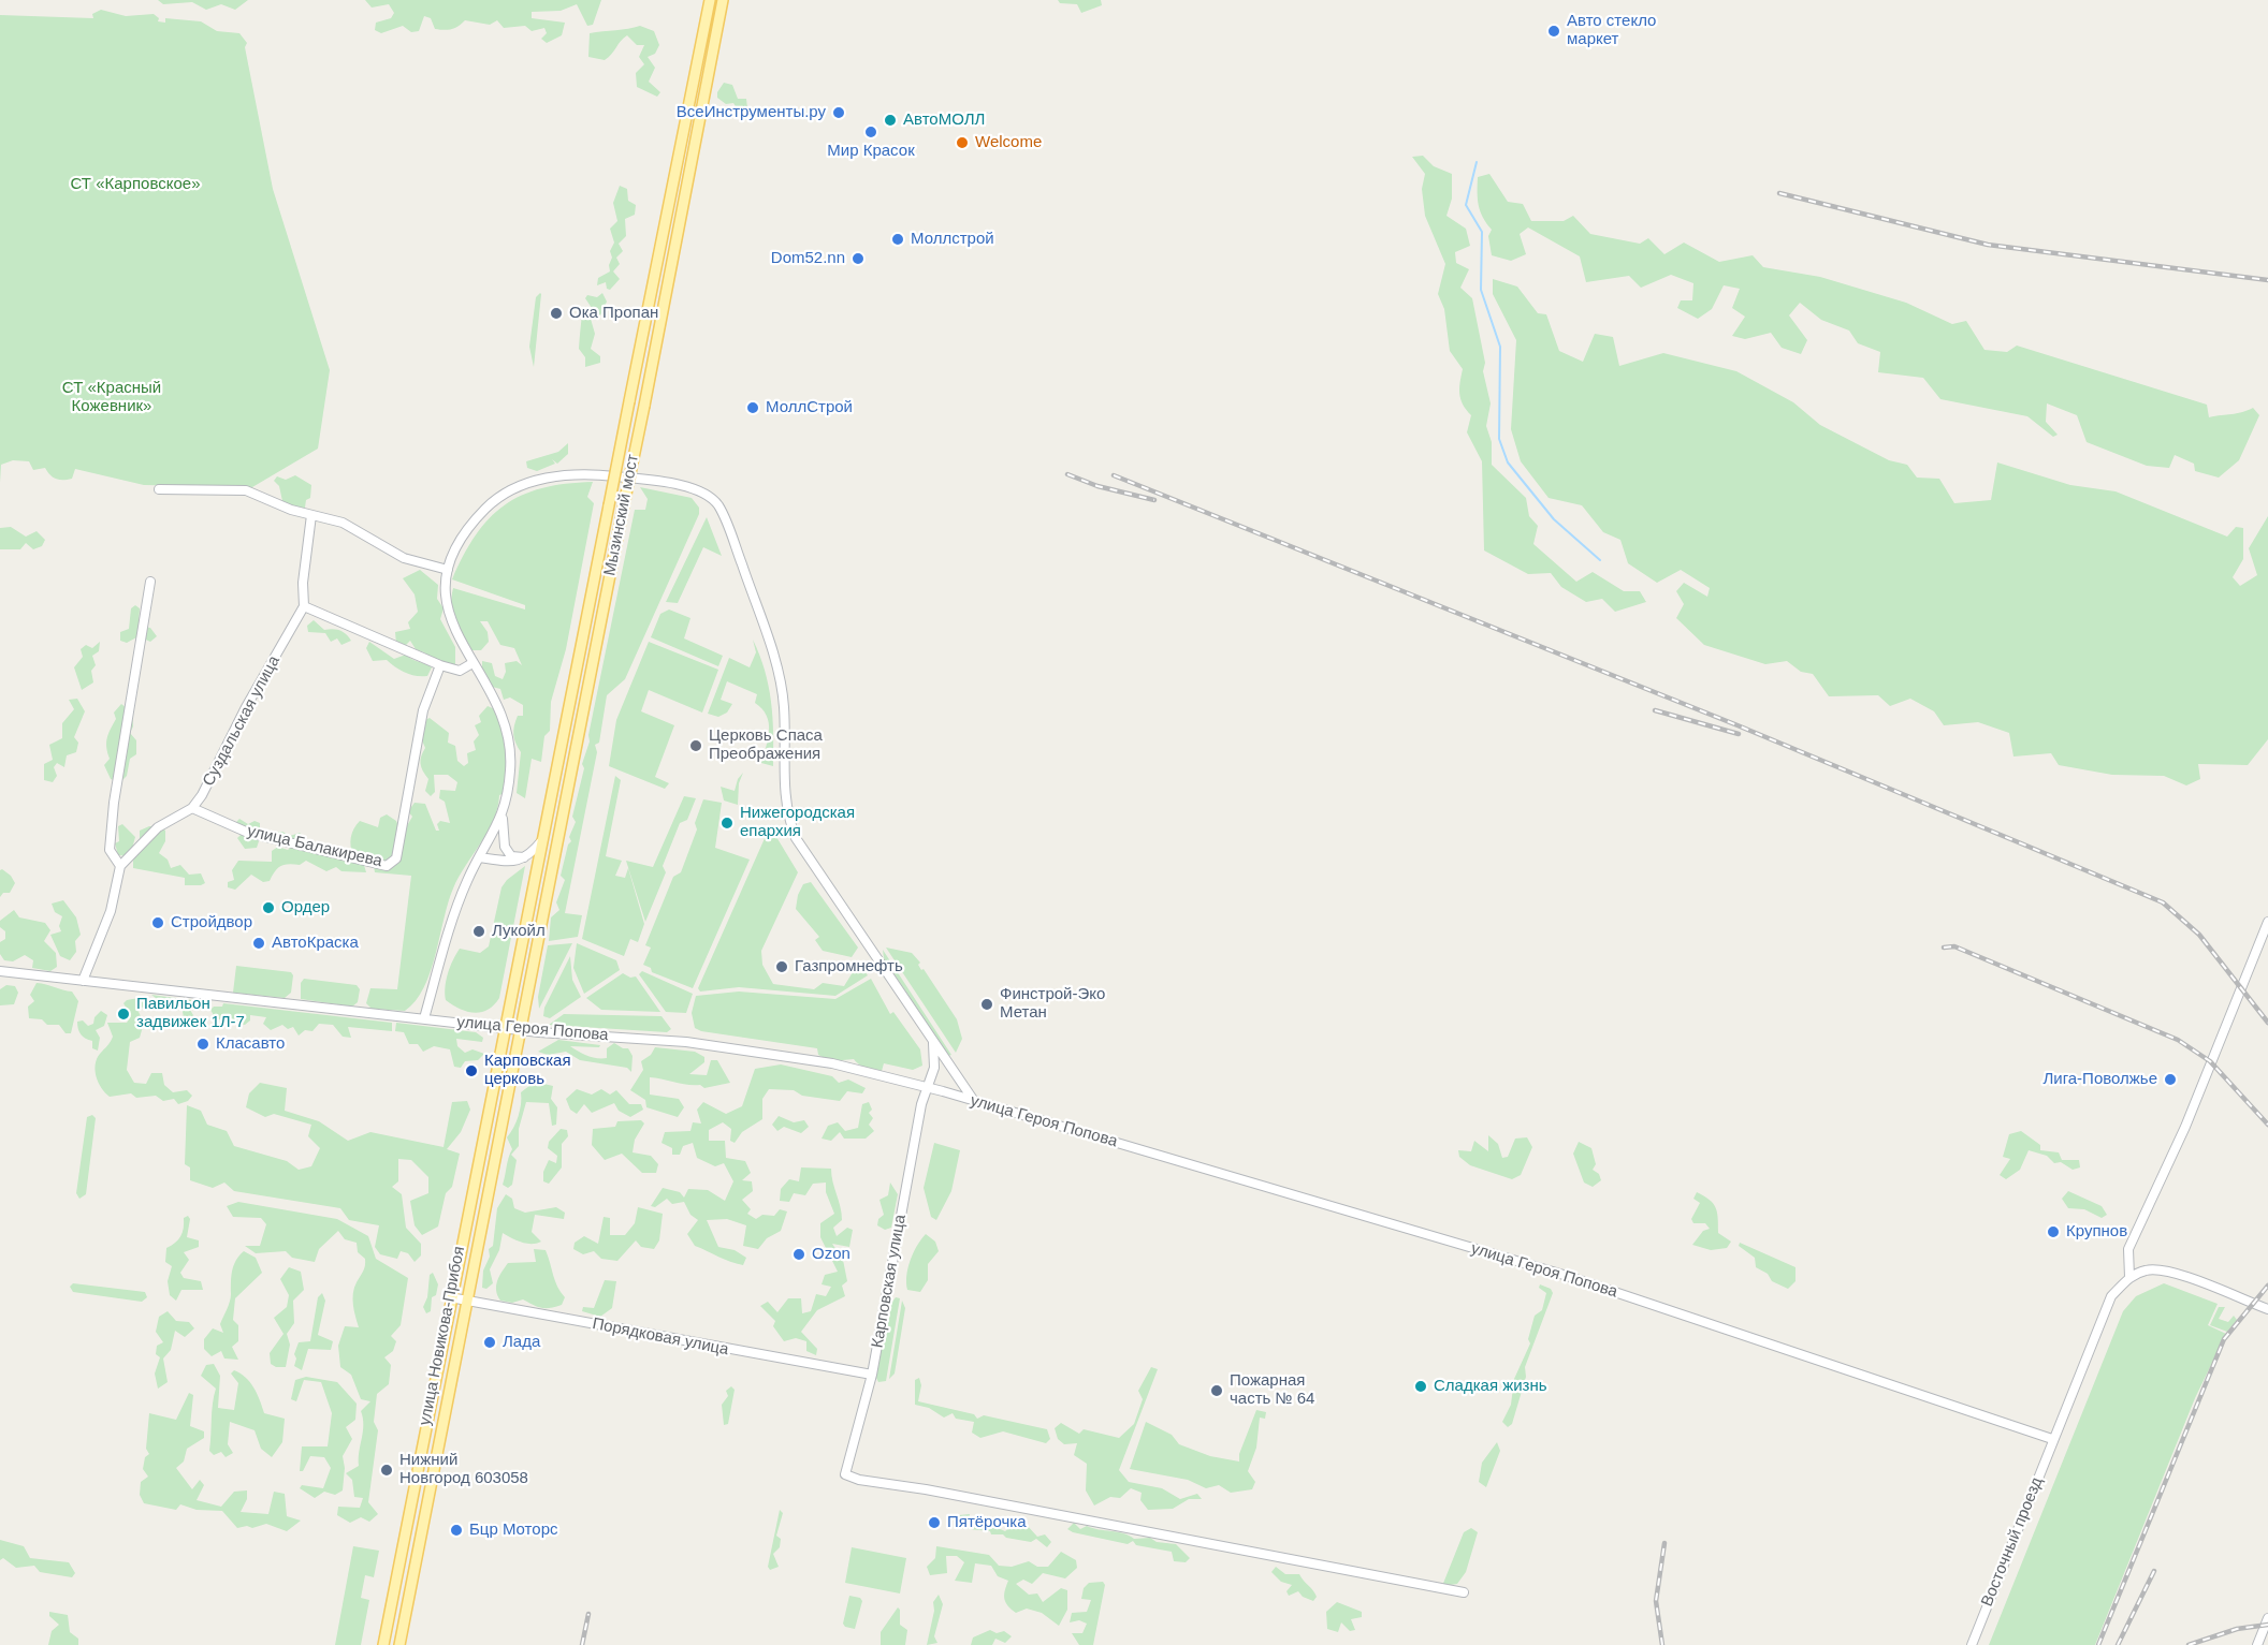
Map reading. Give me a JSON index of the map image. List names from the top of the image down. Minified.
{"streets":{"main road":["Мызинский мост","улица Новикова-Прибоя"],"street":["Суздальская улица","улица Балакирева","улица Героя Попова","Карповская улица","Порядковая улица","Восточный проезд"]},"crossings":[["Мызинский мост","улица Героя Попова"],["Мызинский мост","улица Новикова-Прибоя"],["Суздальская улица","улица Балакирева"],["улица Героя Попова","Карповская улица"],["улица Героя Попова","улица Новикова-Прибоя"],["улица Героя Попова","Восточный проезд"],["Карповская улица","Порядковая улица"],["улица Новикова-Прибоя","Порядковая улица"]],"parks":["СТ «Карповское»","СТ «Красный Кожевник»"],"places":["Авто стекло маркет","ВсеИнструменты.ру","АвтоМОЛЛ","Мир Красок","Welcome","Моллcтрой","Dom52.nn","Ока Пропан","МоллСтрой","Церковь Спаса Преображения","Нижегородская епархия","Ордер","Стройдвор","Лукойл","АвтоКраска","Газпромнефть","Финстрой-Эко Метан","Павильон задвижек 1Л-7","Класавто","Карповская церковь","Лига-Поволжье","Крупнов","Ozon","Лада","Сладкая жизнь","Пожарная часть № 64","Нижний Новгород 603058","Пятёрочка","Бцр Моторс"]}
